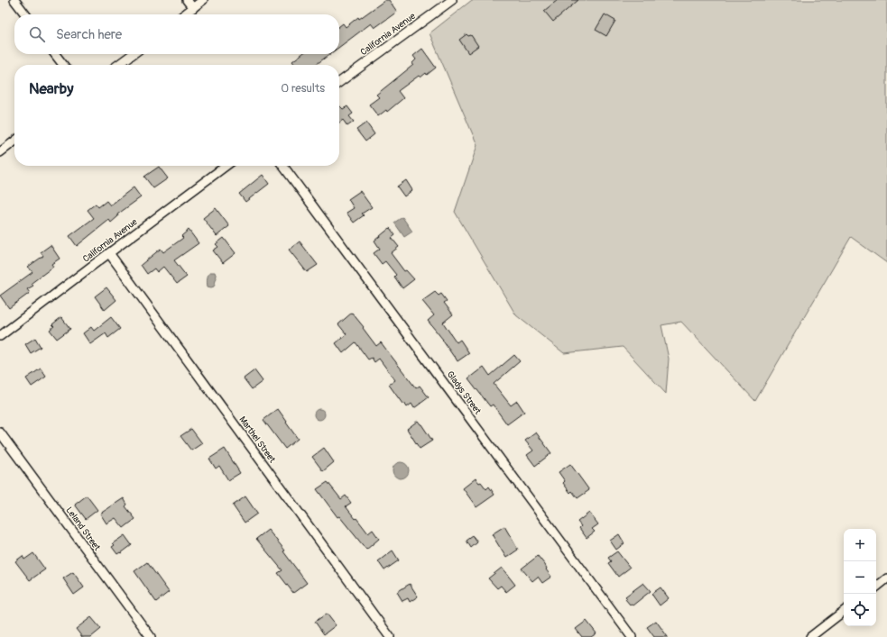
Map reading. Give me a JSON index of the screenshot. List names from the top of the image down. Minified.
{"streets":{"street":["California Avenue","Gladys Street","Marthel Street","Leland Street"]},"crossings":[["California Avenue","Marthel Street"]],"page":{"search":"Search here","heading":["Nearby","0 results"],"map_buttons":["+","−"]}}
